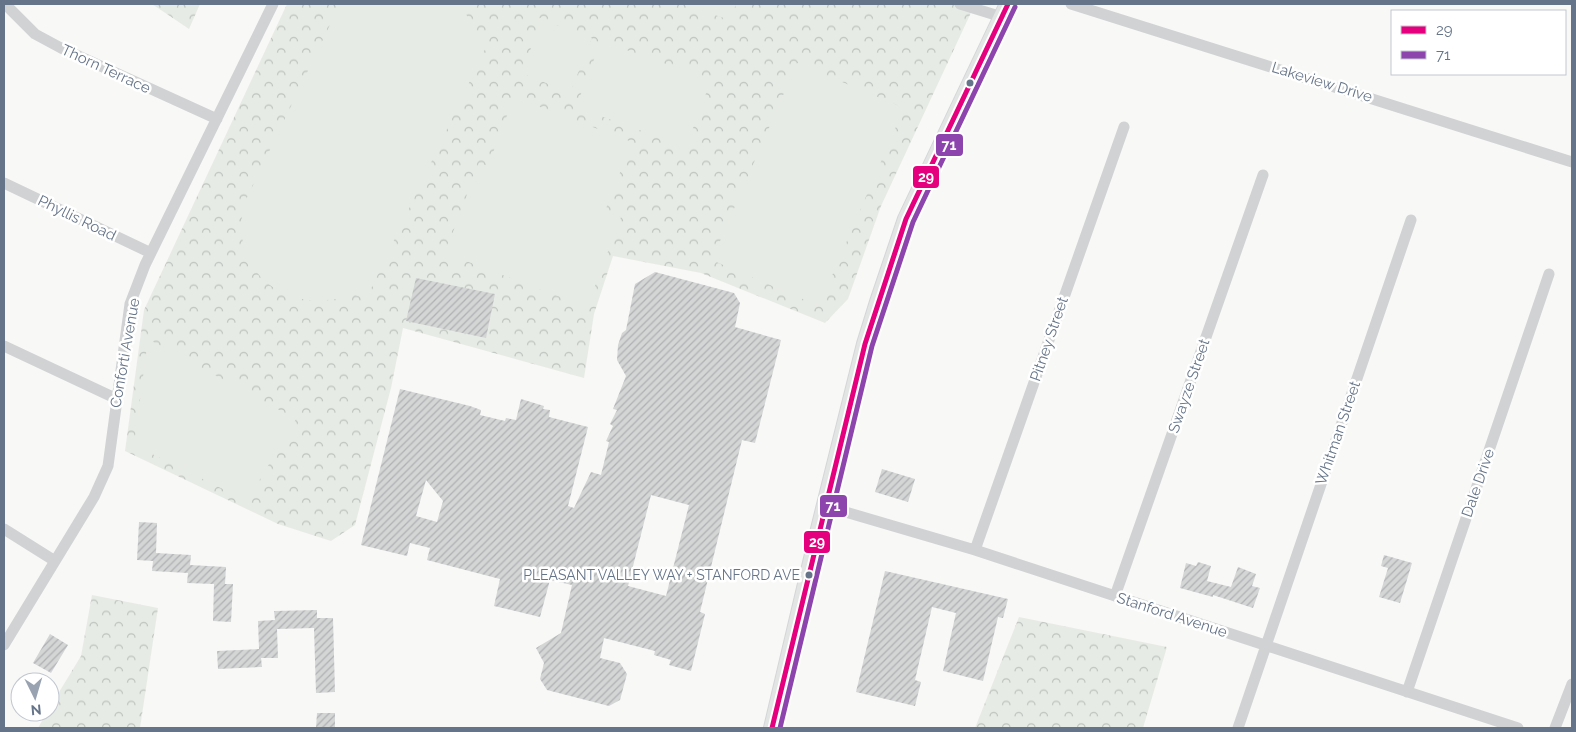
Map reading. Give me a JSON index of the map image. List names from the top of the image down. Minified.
{"streets":{"street":["Thorn Terrace","Lakeview Drive","Phyllis Road","Pitney Street","Conforti Avenue","Swayze Street","Whitman Street","Dale Drive","Stanford Avenue"]},"crossings":[["Thorn Terrace","Conforti Avenue"],["Phyllis Road","Conforti Avenue"],["Pitney Street","Stanford Avenue"],["Swayze Street","Stanford Avenue"],["Whitman Street","Stanford Avenue"],["Dale Drive","Stanford Avenue"]],"places":["PLEASANT VALLEY WAY + STANFORD AVE"],"lines":["transit line 29","transit line 71"],"legend":["29","71"],"north":"bottom"}
